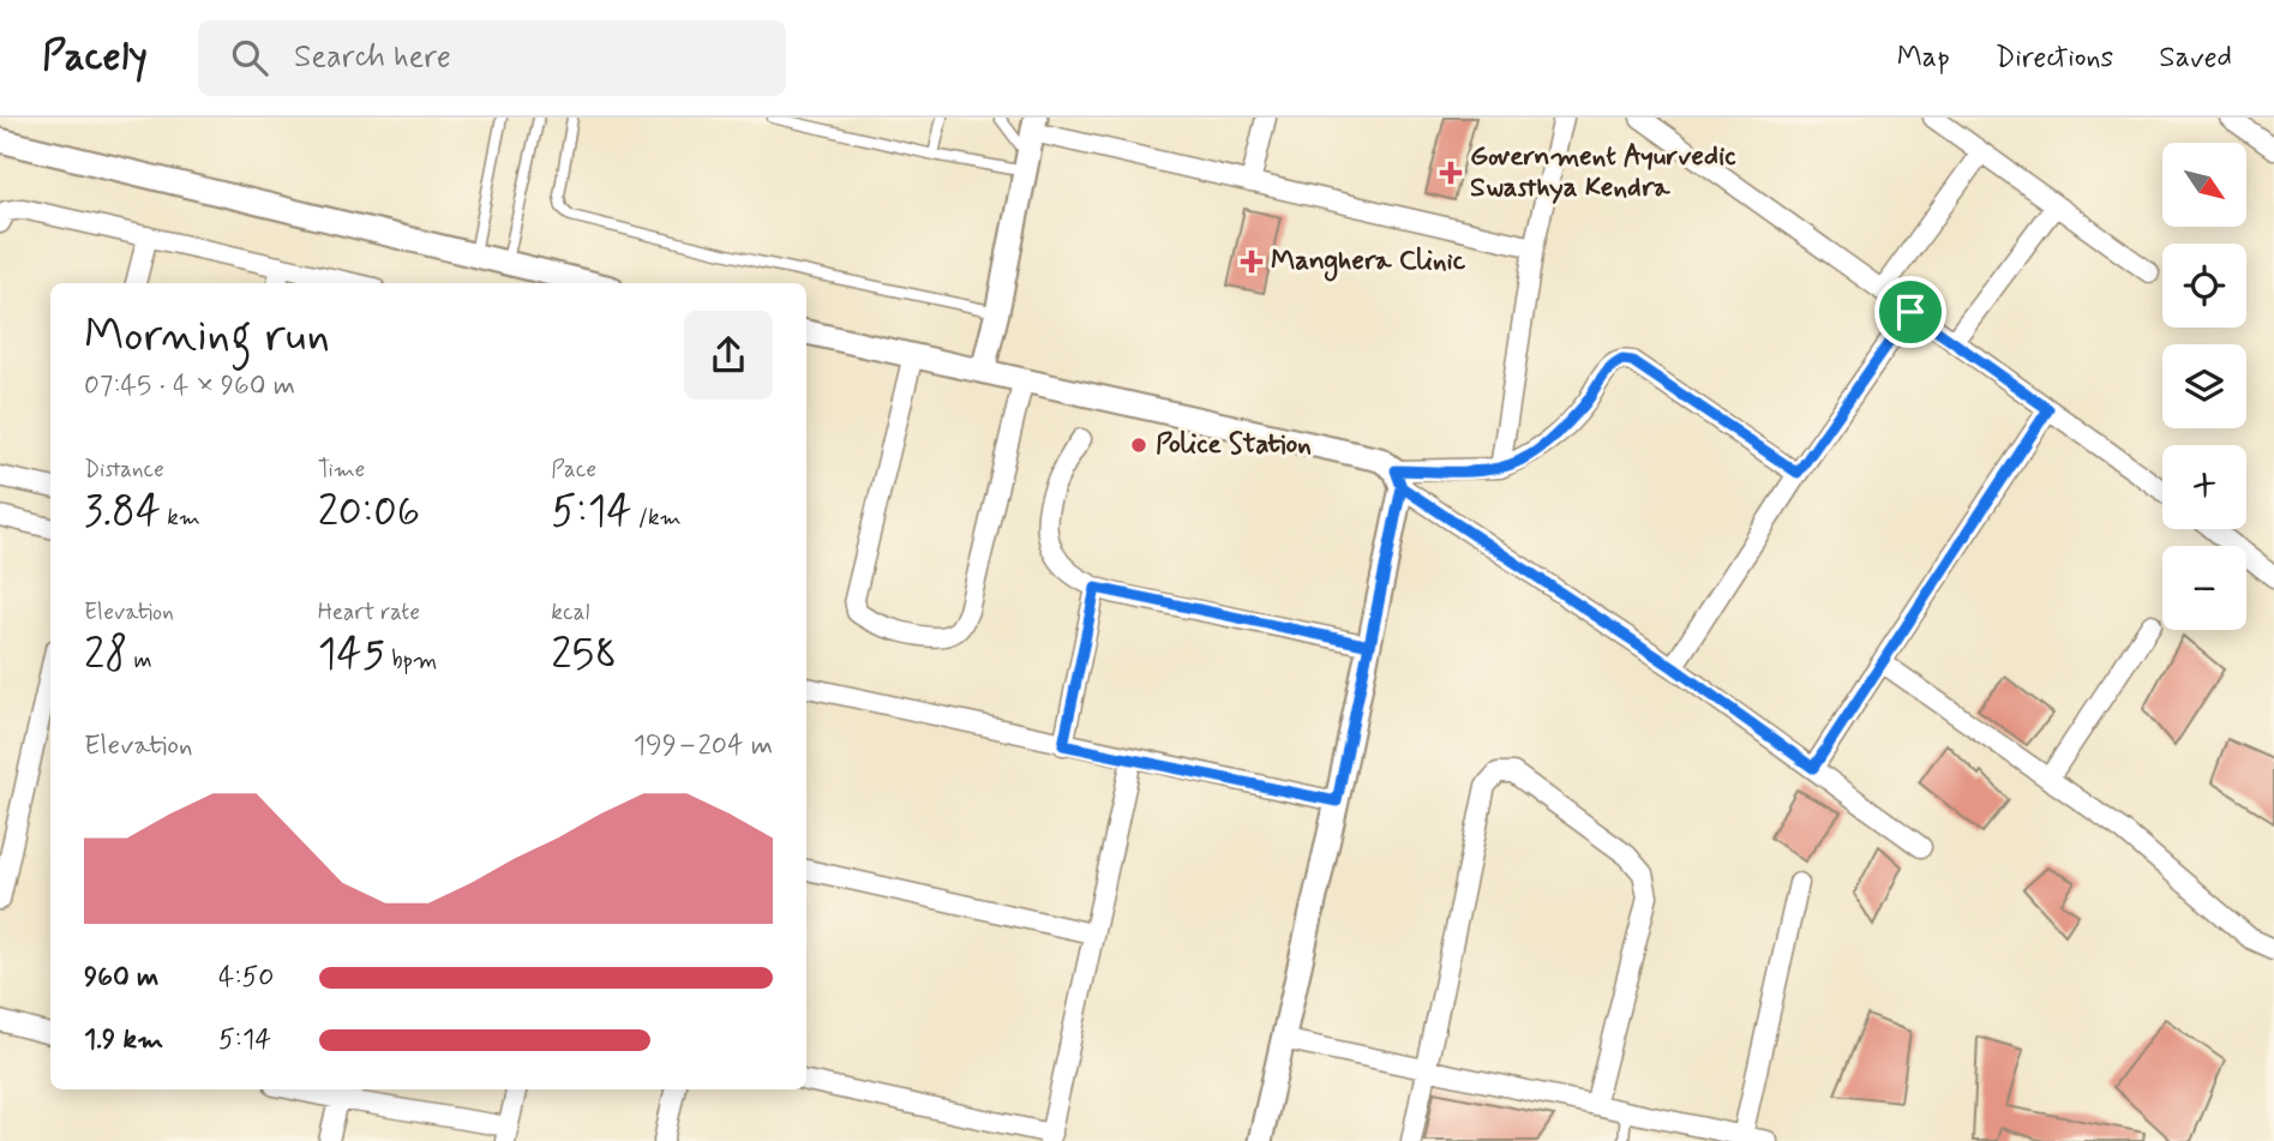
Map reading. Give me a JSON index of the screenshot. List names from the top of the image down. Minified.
{"places":{"health":["Government Ayurvedic Swasthya Kendra","Manghera Clinic"],"other":["Police Station"]},"north":"bottom right","page":{"header":"Pacely","search":"Search here","nav":["Map","Directions","Saved"],"map_buttons":["+","−"],"heading":["Morning run","07:45 · 4 × 960 m"],"stats":[["Distance","3.84 km"],["Time","20:06"],["Pace","5:14 /km"],["Elevation","28 m"],["Heart rate","145 bpm"],["kcal","258"]],"chart":["Elevation","199–204 m"],"list":[{"name":"960 m","note":"4:50"},{"name":"1.9 km","note":"5:14"}]}}
